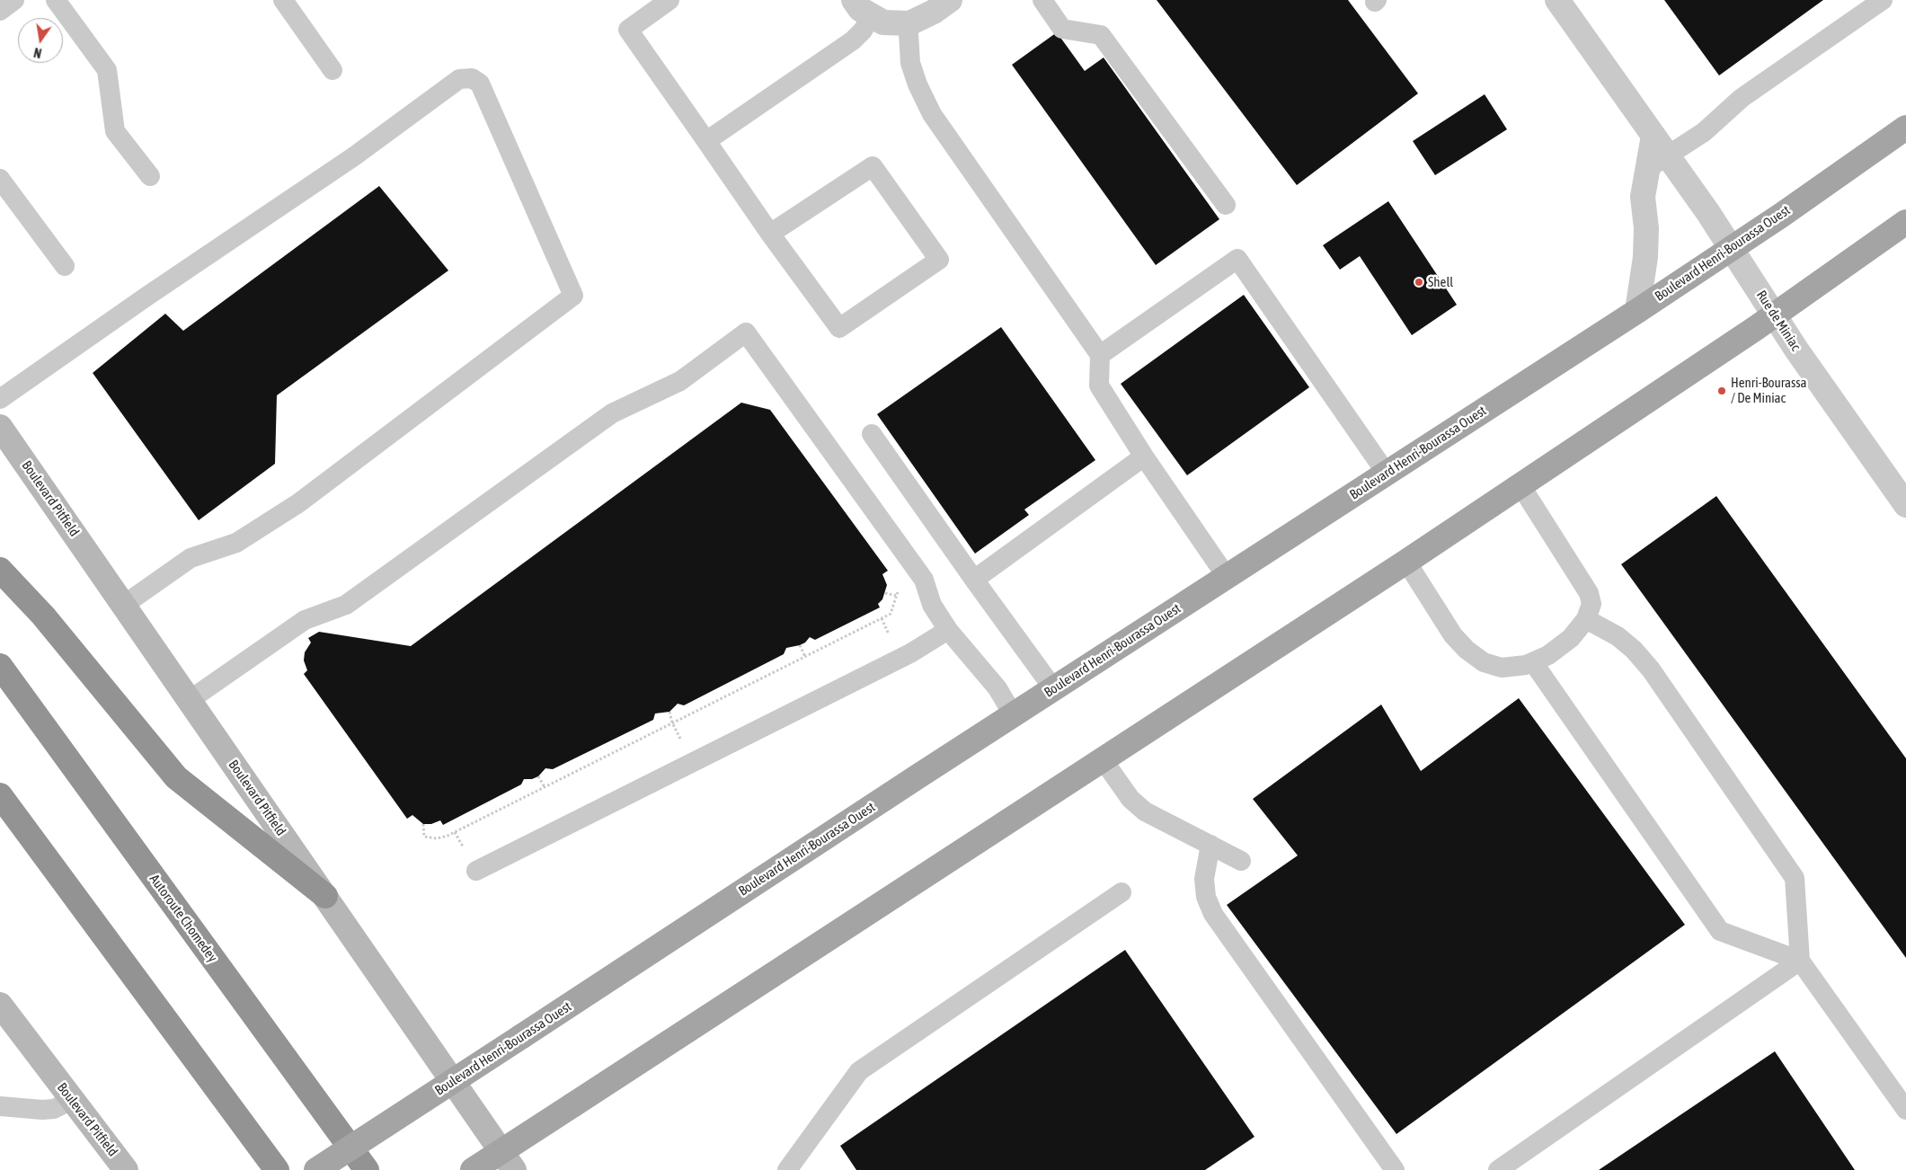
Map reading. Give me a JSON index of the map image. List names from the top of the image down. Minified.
{"streets":{"highway":["Autoroute Chomedey"],"main road":["Boulevard Henri-Bourassa Ouest","Boulevard Pitfield"],"street":["Rue de Miniac"]},"crossings":[["Boulevard Henri-Bourassa Ouest","Rue de Miniac"]],"places":["Shell","Henri-Bourassa / De Miniac"],"north":"bottom"}
